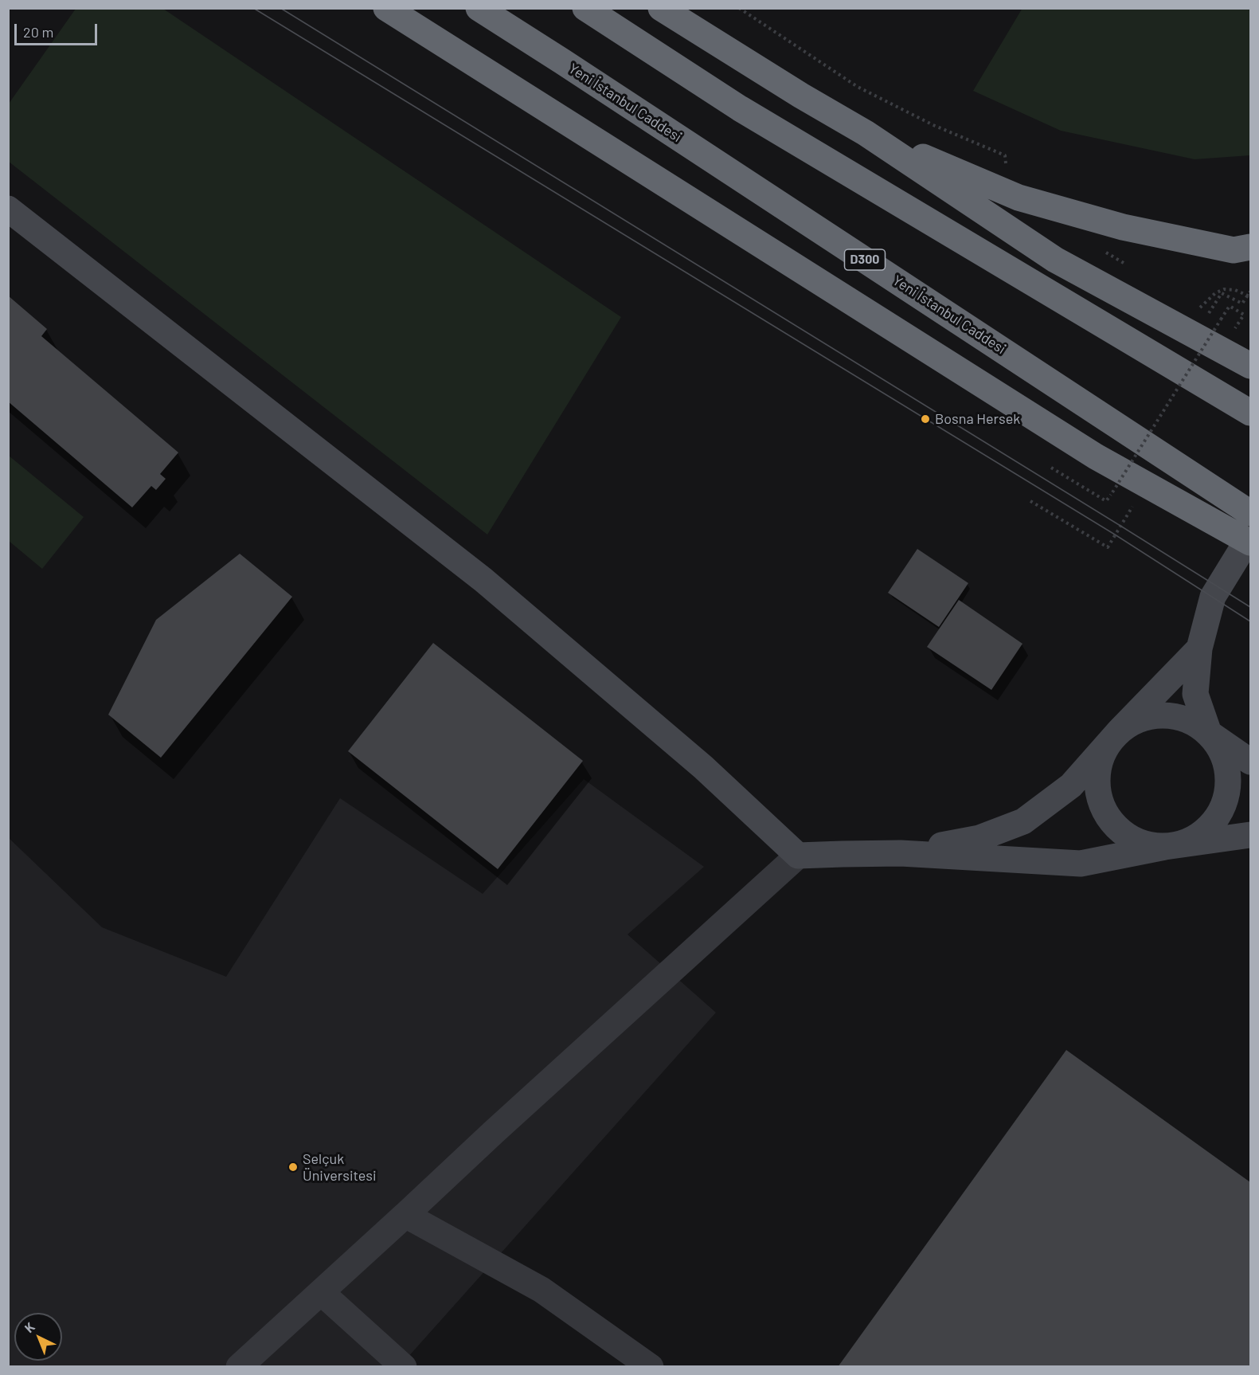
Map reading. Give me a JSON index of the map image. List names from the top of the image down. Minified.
{"streets":{"highway":["Yeni İstanbul Caddesi","D300"]},"places":["Bosna Hersek","Selçuk Üniversitesi"],"scale_bar":"20 m","north":"top left"}
